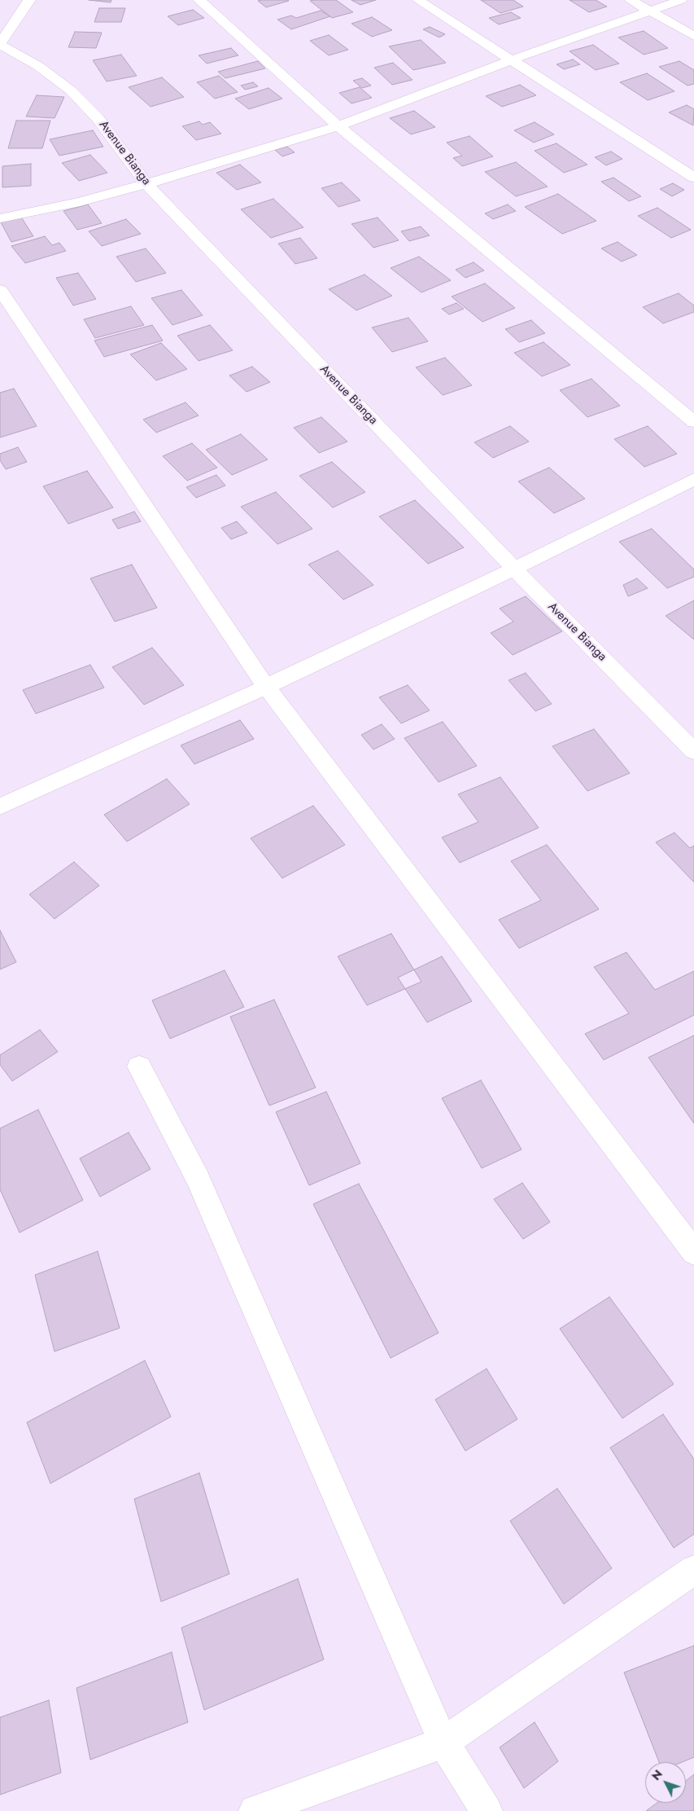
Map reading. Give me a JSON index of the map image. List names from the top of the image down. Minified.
{"streets":{"street":["Avenue Bianga"]},"north":"top left"}
